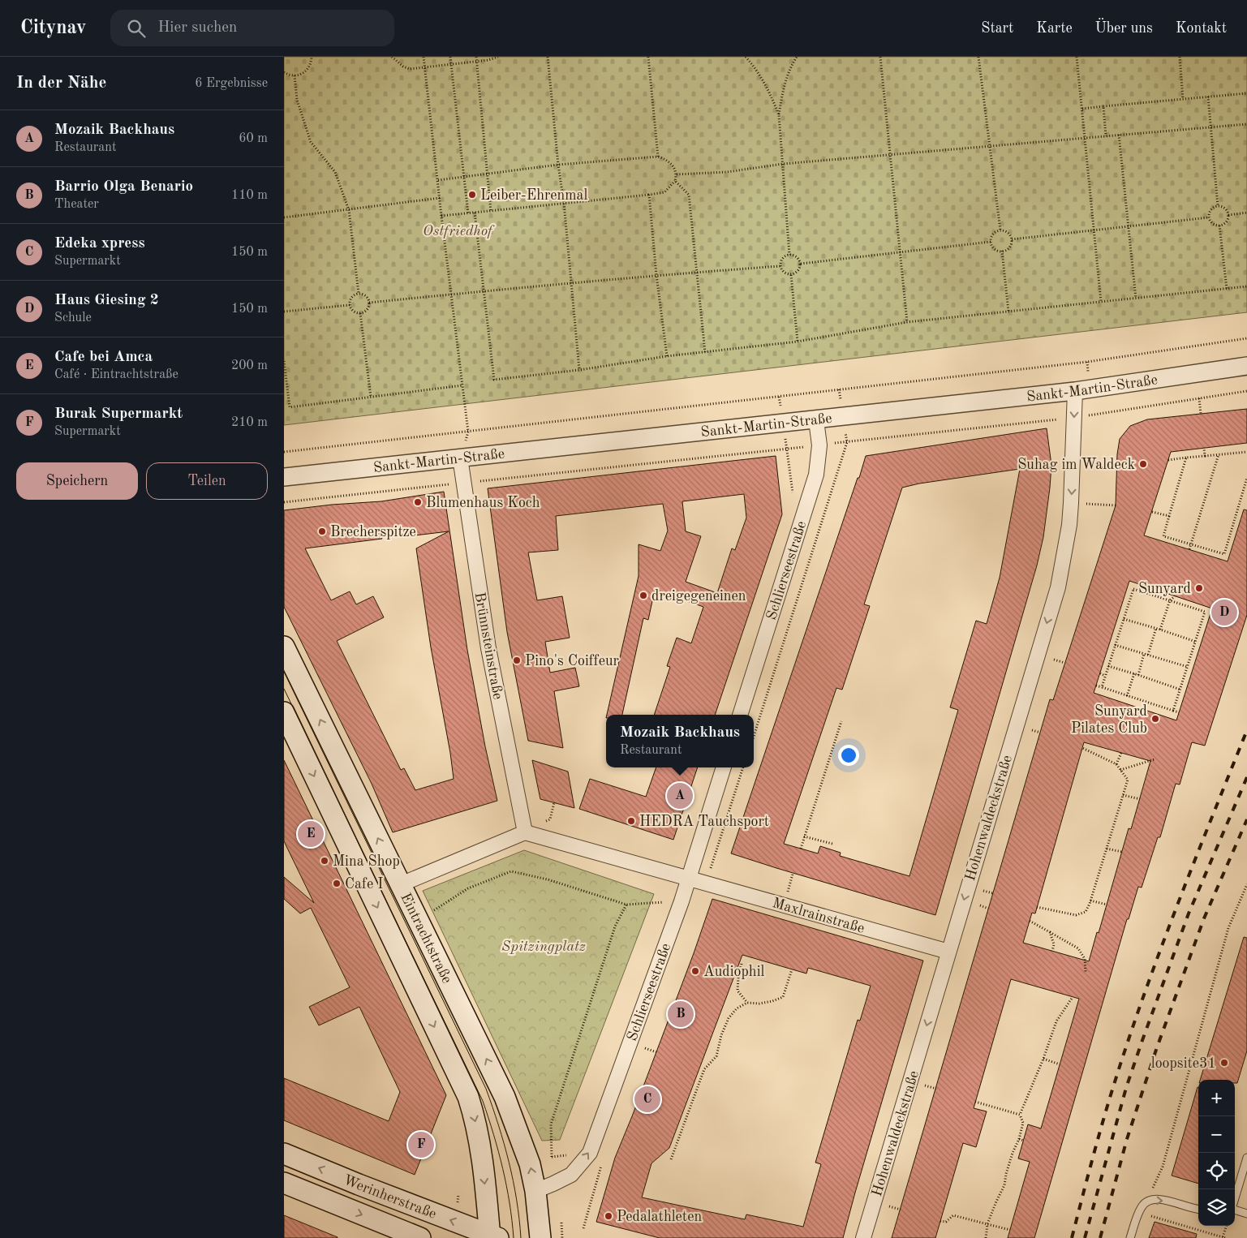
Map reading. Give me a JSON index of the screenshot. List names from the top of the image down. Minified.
{"streets":{"main road":["Eintrachtstraße","Werinherstraße"],"street":["Sankt-Martin-Straße","Schlierseestraße","Brünnsteinstraße","Hohenwaldeckstraße","Maxlrainstraße"]},"crossings":[["Sankt-Martin-Straße","Schlierseestraße"],["Sankt-Martin-Straße","Brünnsteinstraße"],["Sankt-Martin-Straße","Hohenwaldeckstraße"],["Schlierseestraße","Maxlrainstraße"],["Schlierseestraße","Eintrachtstraße"],["Hohenwaldeckstraße","Maxlrainstraße"]],"one_way":["Hohenwaldeckstraße"],"parks":["Ostfriedhof","Spitzingplatz"],"places":["Leiber-Ehrenmal","Suhag im Waldeck","Blumenhaus Koch","Brecherspitze","Sunyard","dreigegeneinen","Pino's Coiffeur","Sunyard Pilates Club","HEDRA Tauchsport","Mina Shop","Cafe I","Audiophil","loopsite31","Pedalathleten"],"page":{"header":"Citynav","search":"Hier suchen","nav":["Start","Karte","Über uns","Kontakt"],"heading":["In der Nähe","6 Ergebnisse"],"list":[{"mark":"A","name":"Mozaik Backhaus","note":"Restaurant","value":"60 m"},{"mark":"B","name":"Barrio Olga Benario","note":"Theater","value":"110 m"},{"mark":"C","name":"Edeka xpress","note":"Supermarkt","value":"150 m"},{"mark":"D","name":"Haus Giesing 2","note":"Schule","value":"150 m"},{"mark":"E","name":"Cafe bei Amca","note":"Café · Eintrachtstraße","value":"200 m"},{"mark":"F","name":"Burak Supermarkt","note":"Supermarkt","value":"210 m"}],"buttons":["Speichern","Teilen"],"pins":["D","A","E","B","C","F"],"popup":["Mozaik Backhaus","Restaurant"],"map_buttons":["+","−"]}}
